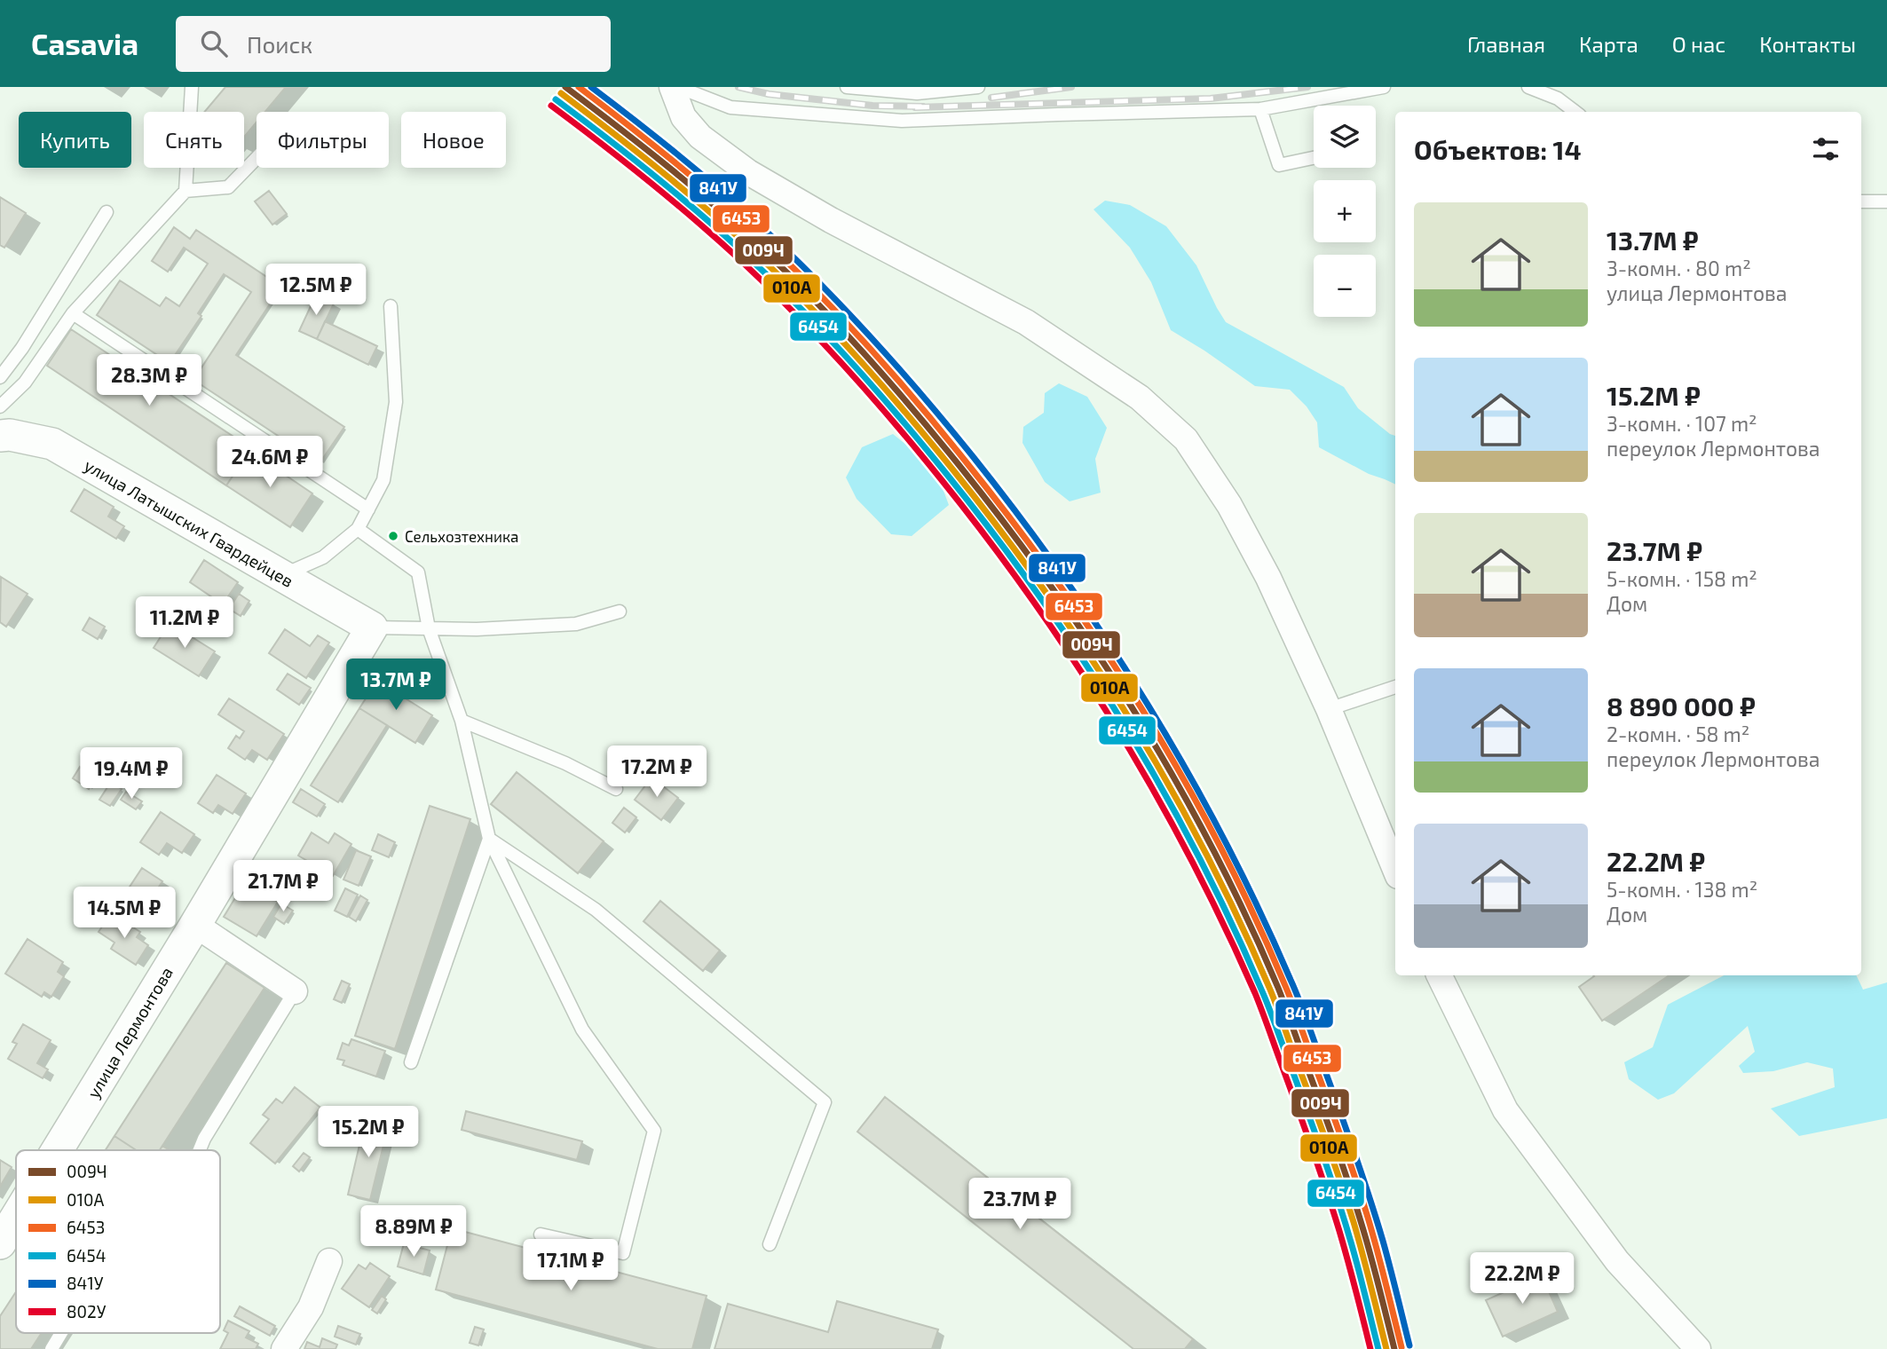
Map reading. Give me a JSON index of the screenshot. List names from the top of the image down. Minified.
{"streets":{"street":["улица Латышских Гвардейцев","улица Лермонтова"]},"crossings":[["улица Латышских Гвардейцев","улица Лермонтова"]],"places":["Сельхозтехника"],"lines":["transit line 009Ч","transit line 6453","transit line 841У","transit line 010А","transit line 6454","transit line 802У"],"legend":["009Ч","010А","6453","6454","841У","802У"],"page":{"header":"Casavia","search":"Поиск","nav":["Главная","Карта","О нас","Контакты"],"map_buttons":["+","−"],"chip":["Купить","Снять","Фильтры","Новое"],"heading":"Объектов: 14","list":[{"name":"13.7M ₽","note":"3-комн. · 80 m² · улица Лермонтова"},{"name":"15.2M ₽","note":"3-комн. · 107 m² · переулок Лермонтова"},{"name":"23.7M ₽","note":"5-комн. · 158 m² · Дом"},{"name":"8 890 000 ₽","note":"2-комн. · 58 m² · переулок Лермонтова"},{"name":"22.2M ₽","note":"5-комн. · 138 m² · Дом"}],"price":["12.5M ₽","28.3M ₽","24.6M ₽","11.2M ₽","13.7M ₽","17.2M ₽","19.4M ₽","21.7M ₽","14.5M ₽","15.2M ₽","23.7M ₽","8.89M ₽","17.1M ₽","22.2M ₽"]}}
